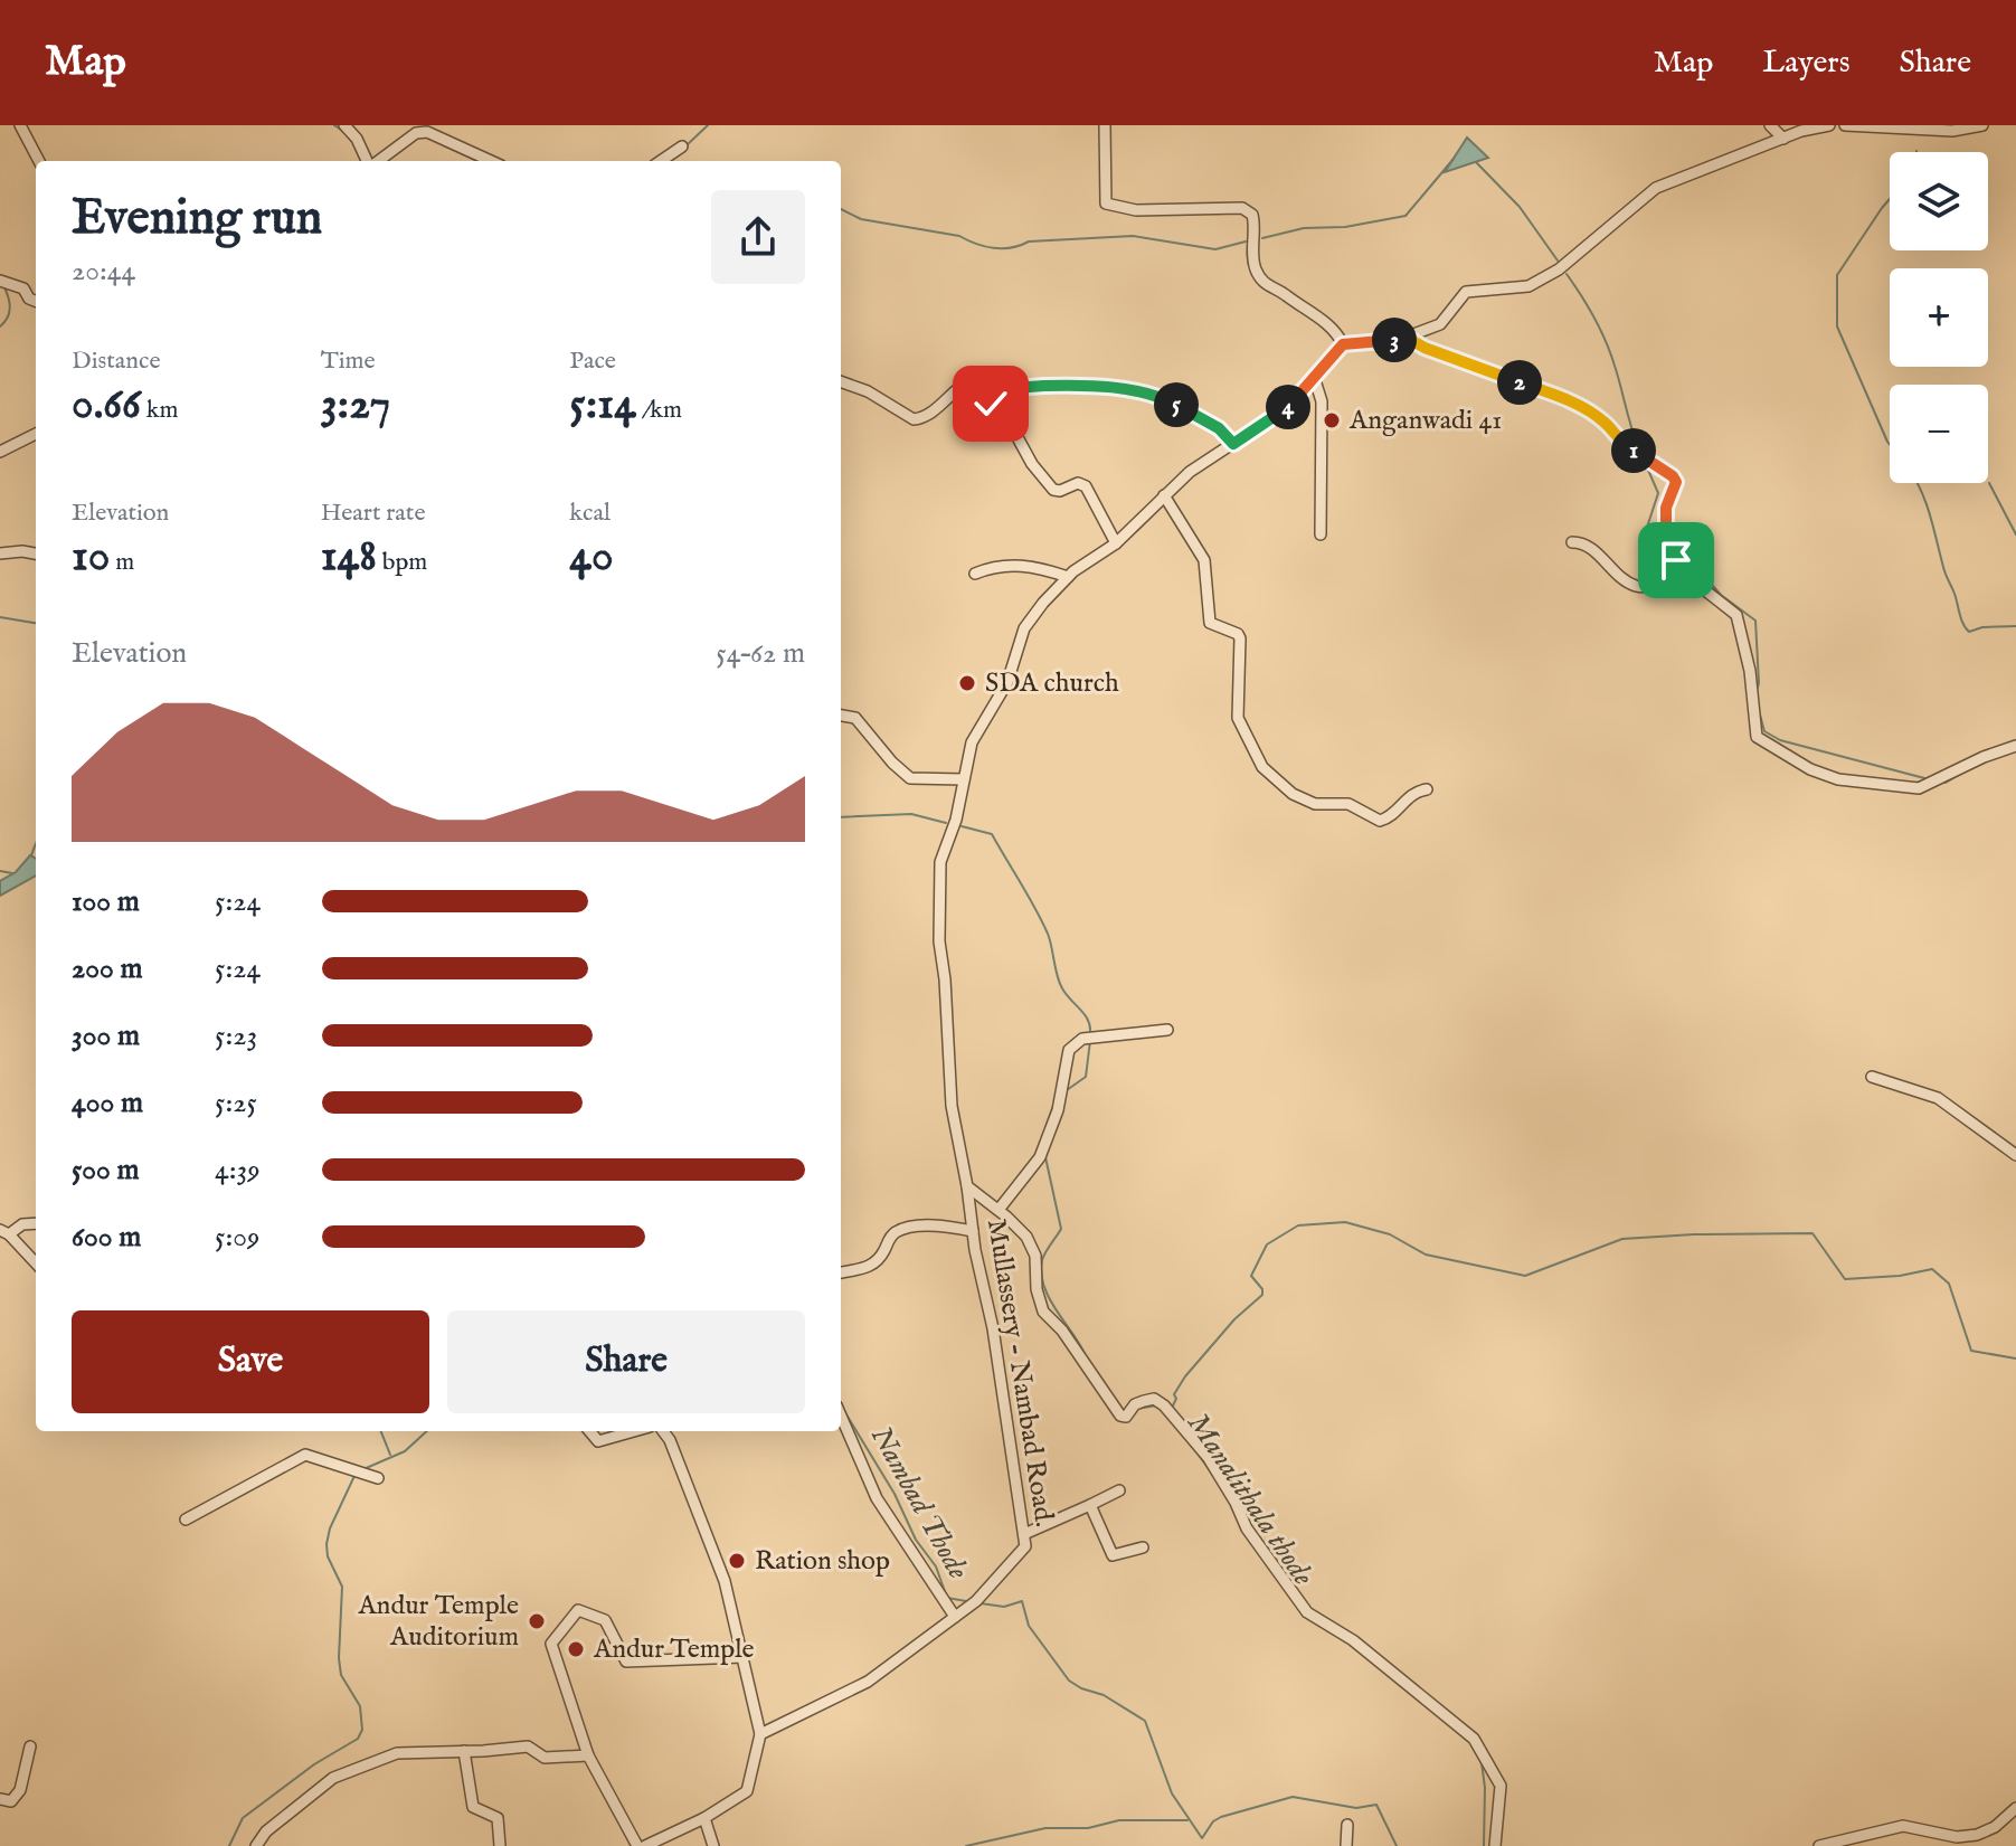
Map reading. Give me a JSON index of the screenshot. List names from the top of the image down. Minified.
{"streets":{"street":["Mullassery - Nambad Road."]},"water":["Manalithala thode","Nambad Thode"],"places":["Anganwadi 41","SDA church","Ration shop","Andur Temple Auditorium","Andur Temple"],"page":{"header":"Map","nav":["Map","Layers","Share"],"map_buttons":["+","−"],"heading":["Evening run","20:44"],"stats":[["Distance","0.66 km"],["Time","3:27"],["Pace","5:14 /km"],["Elevation","10 m"],["Heart rate","148 bpm"],["kcal","40"]],"pins":["3","2","5","4","1"],"chart":["Elevation","54–62 m"],"list":[{"name":"100 m","note":"5:24"},{"name":"200 m","note":"5:24"},{"name":"300 m","note":"5:23"},{"name":"400 m","note":"5:25"},{"name":"500 m","note":"4:39"},{"name":"600 m","note":"5:09"}],"buttons":["Save","Share"]}}
